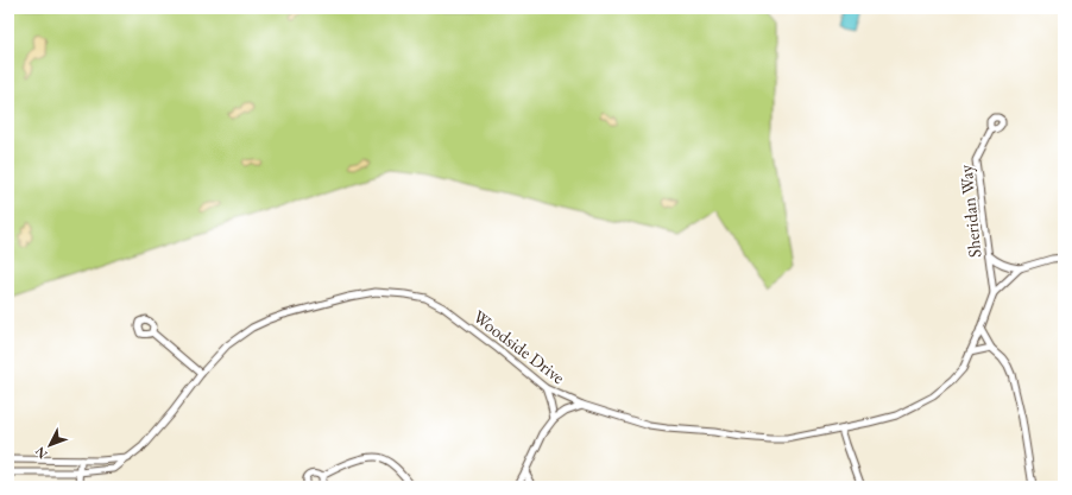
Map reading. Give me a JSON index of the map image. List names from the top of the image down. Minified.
{"streets":{"street":["Sheridan Way","Woodside Drive"]},"crossings":[["Sheridan Way","Woodside Drive"]],"north":"bottom left"}
